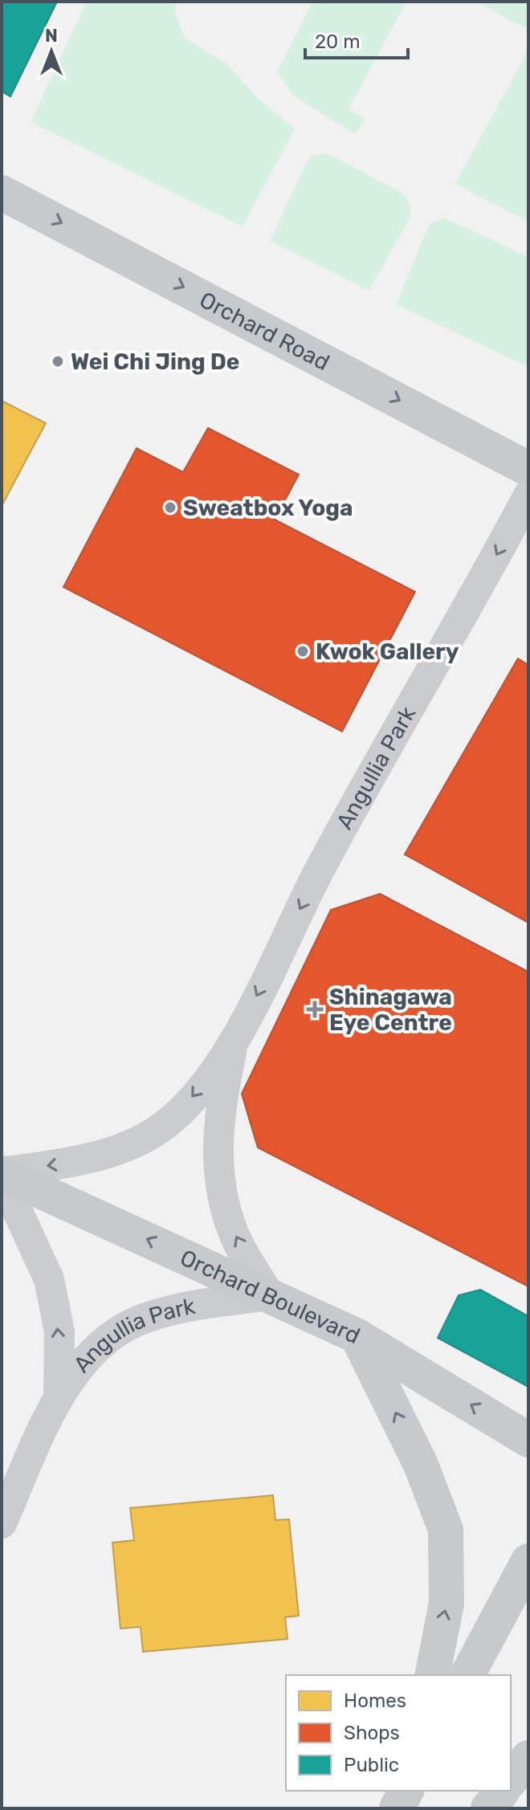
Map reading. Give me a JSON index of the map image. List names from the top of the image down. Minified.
{"streets":{"main road":["Orchard Road","Orchard Boulevard"],"street":["Angullia Park"]},"crossings":[["Angullia Park","Orchard Boulevard"]],"one_way":["Orchard Road","Orchard Boulevard"],"places":{"other":["Wei Chi Jing De","Sweatbox Yoga","Kwok Gallery"],"health":["Shinagawa Eye Centre"]},"legend":["Homes","Shops","Public"],"scale_bar":"20 m","north":"top"}
